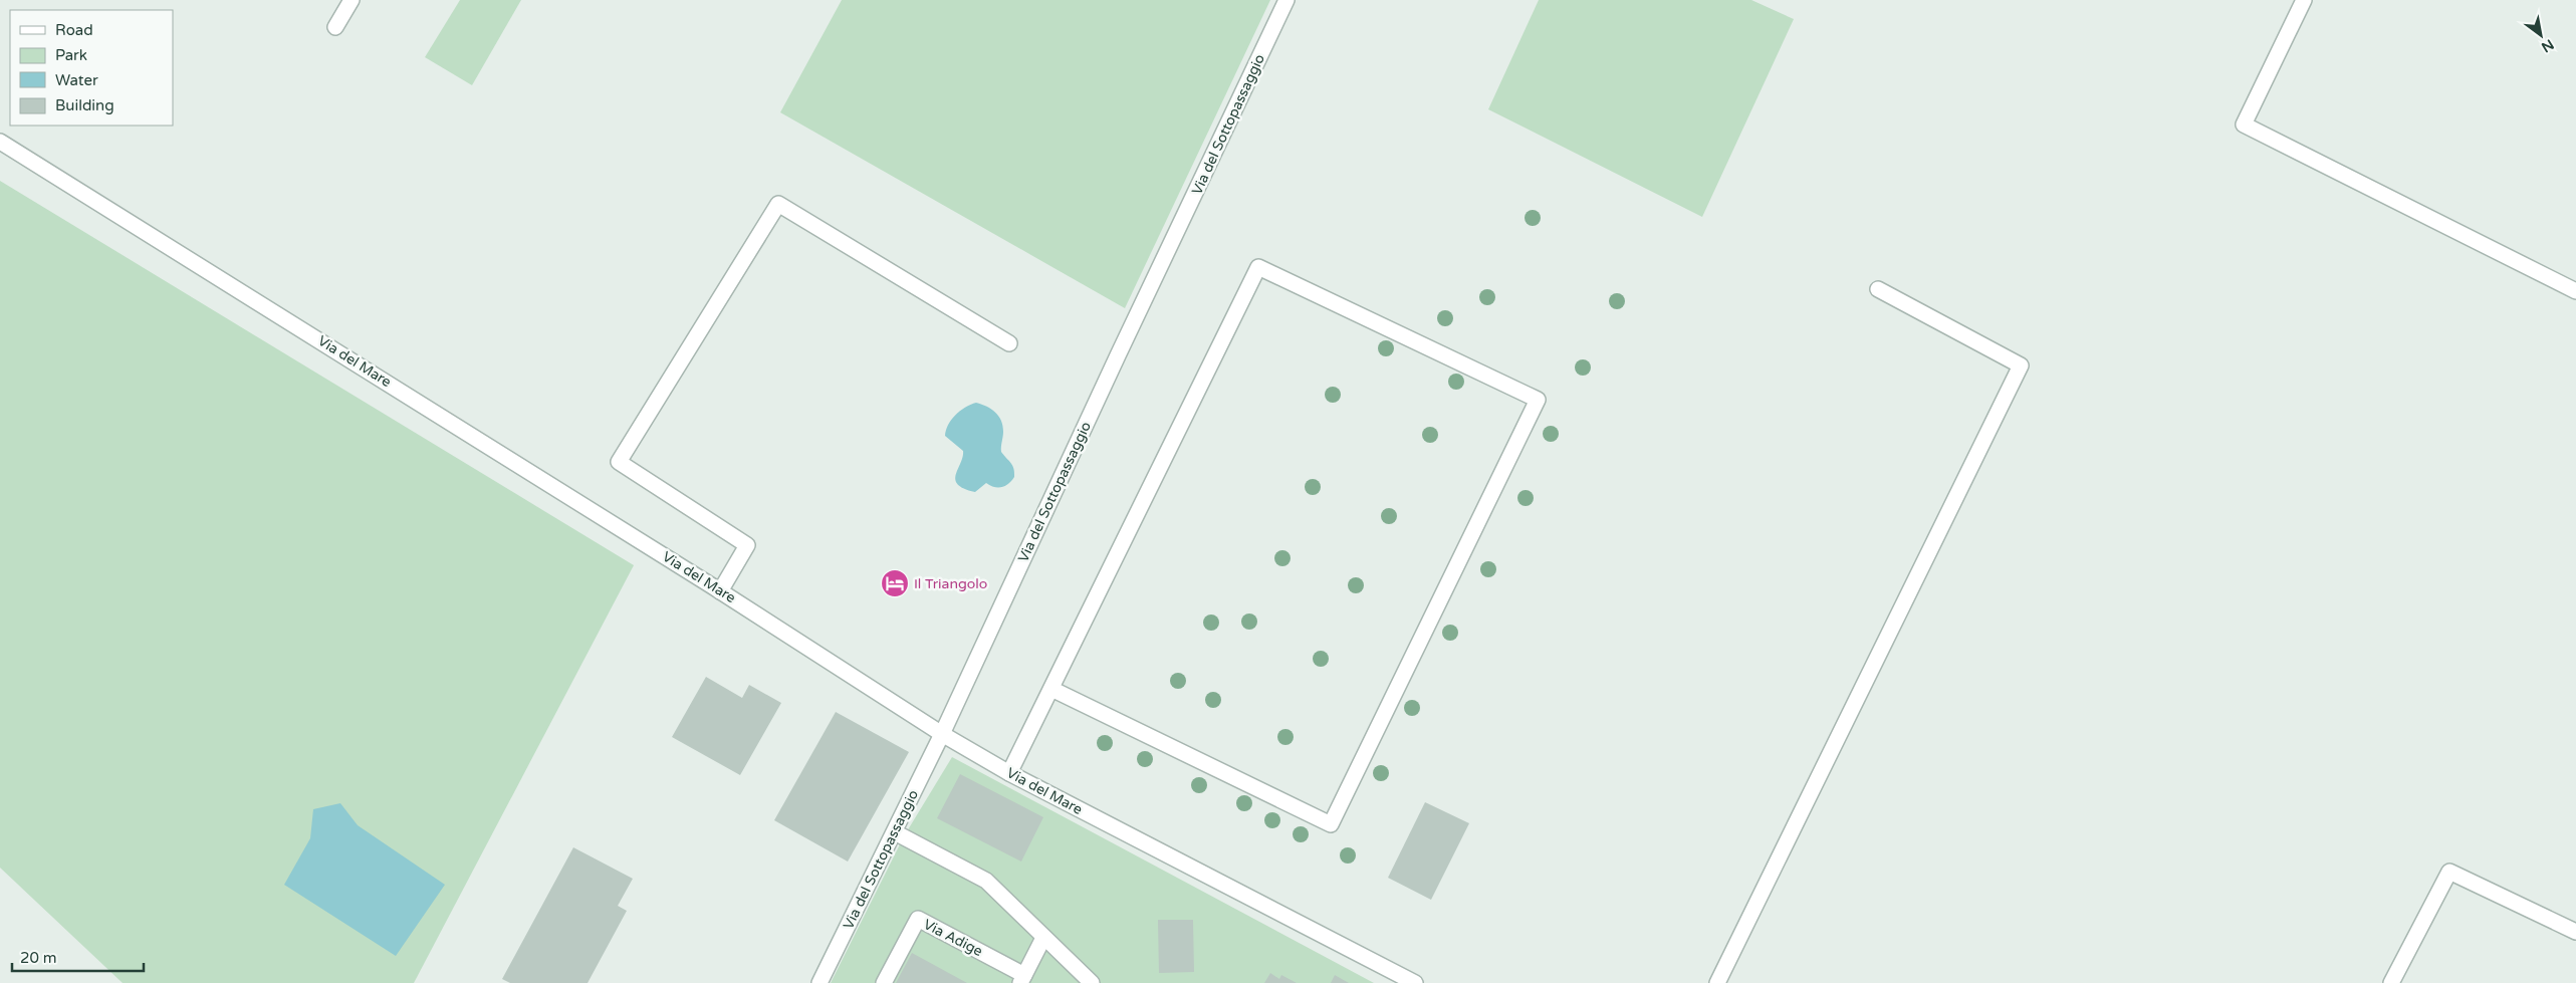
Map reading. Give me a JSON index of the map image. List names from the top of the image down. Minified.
{"streets":{"street":["Via del Sottopassaggio","Via del Mare","Via Adige"]},"crossings":[["Via del Sottopassaggio","Via del Mare"]],"places":{"hotel":["Il Triangolo"]},"legend":["Road","Park","Water","Building"],"scale_bar":"20 m","north":"bottom right"}
